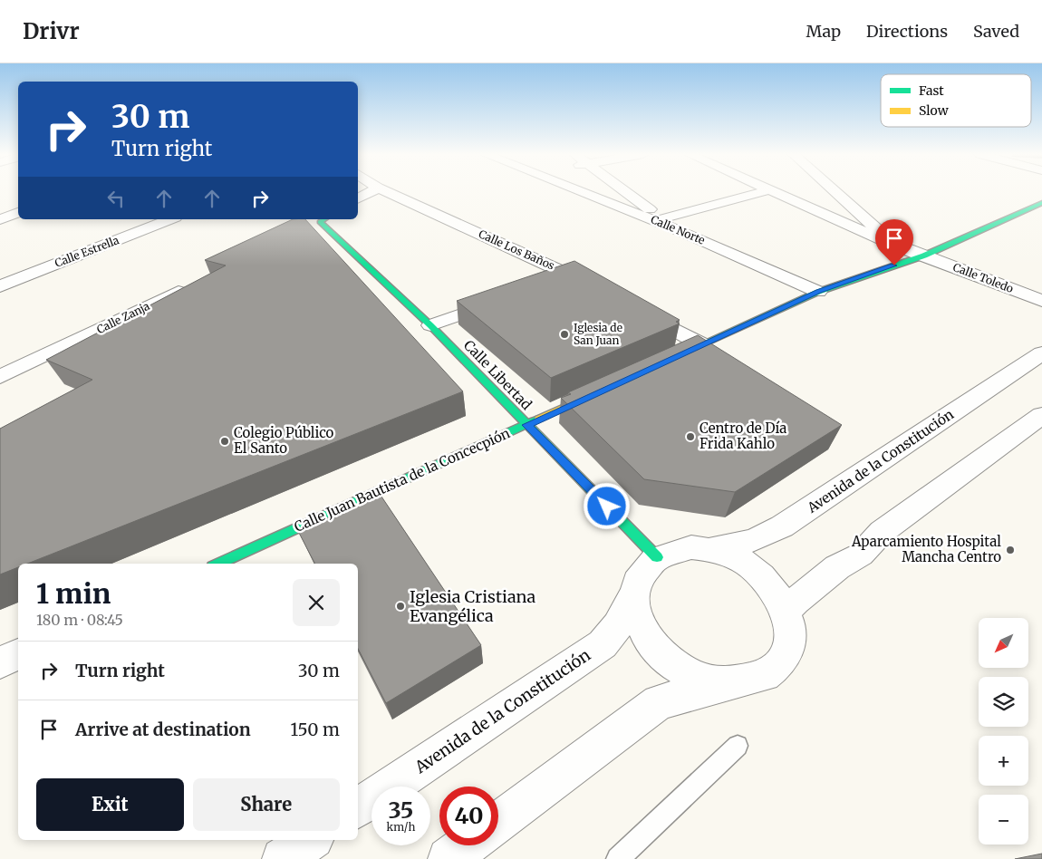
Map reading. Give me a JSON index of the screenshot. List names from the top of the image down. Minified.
{"streets":{"street":["Calle Norte","Calle Los Baños","Calle Estrella","Calle Toledo","Calle Zanja","Calle Libertad","Avenida de la Constitución","Calle Juan Bautista de la Concecpión"]},"crossings":[["Calle Libertad","Avenida de la Constitución"],["Calle Libertad","Calle Juan Bautista de la Concecpión"]],"places":["Iglesia de San Juan","Centro de Día Frida Kahlo","Colegio Público El Santo","Aparcamiento Hospital Mancha Centro","Iglesia Cristiana Evangélica"],"legend":["Fast","Slow"],"north":"bottom left","page":{"header":"Drivr","nav":["Map","Directions","Saved"],"turn":["30 m","Turn right"],"heading":["1 min","180 m · 08:45"],"map_buttons":["+","−"],"list":[{"name":"Turn right","value":"30 m"},{"name":"Arrive at destination","value":"150 m"}],"buttons":["Exit","Share"],"speed":"35 km/h","limit":"40"}}
